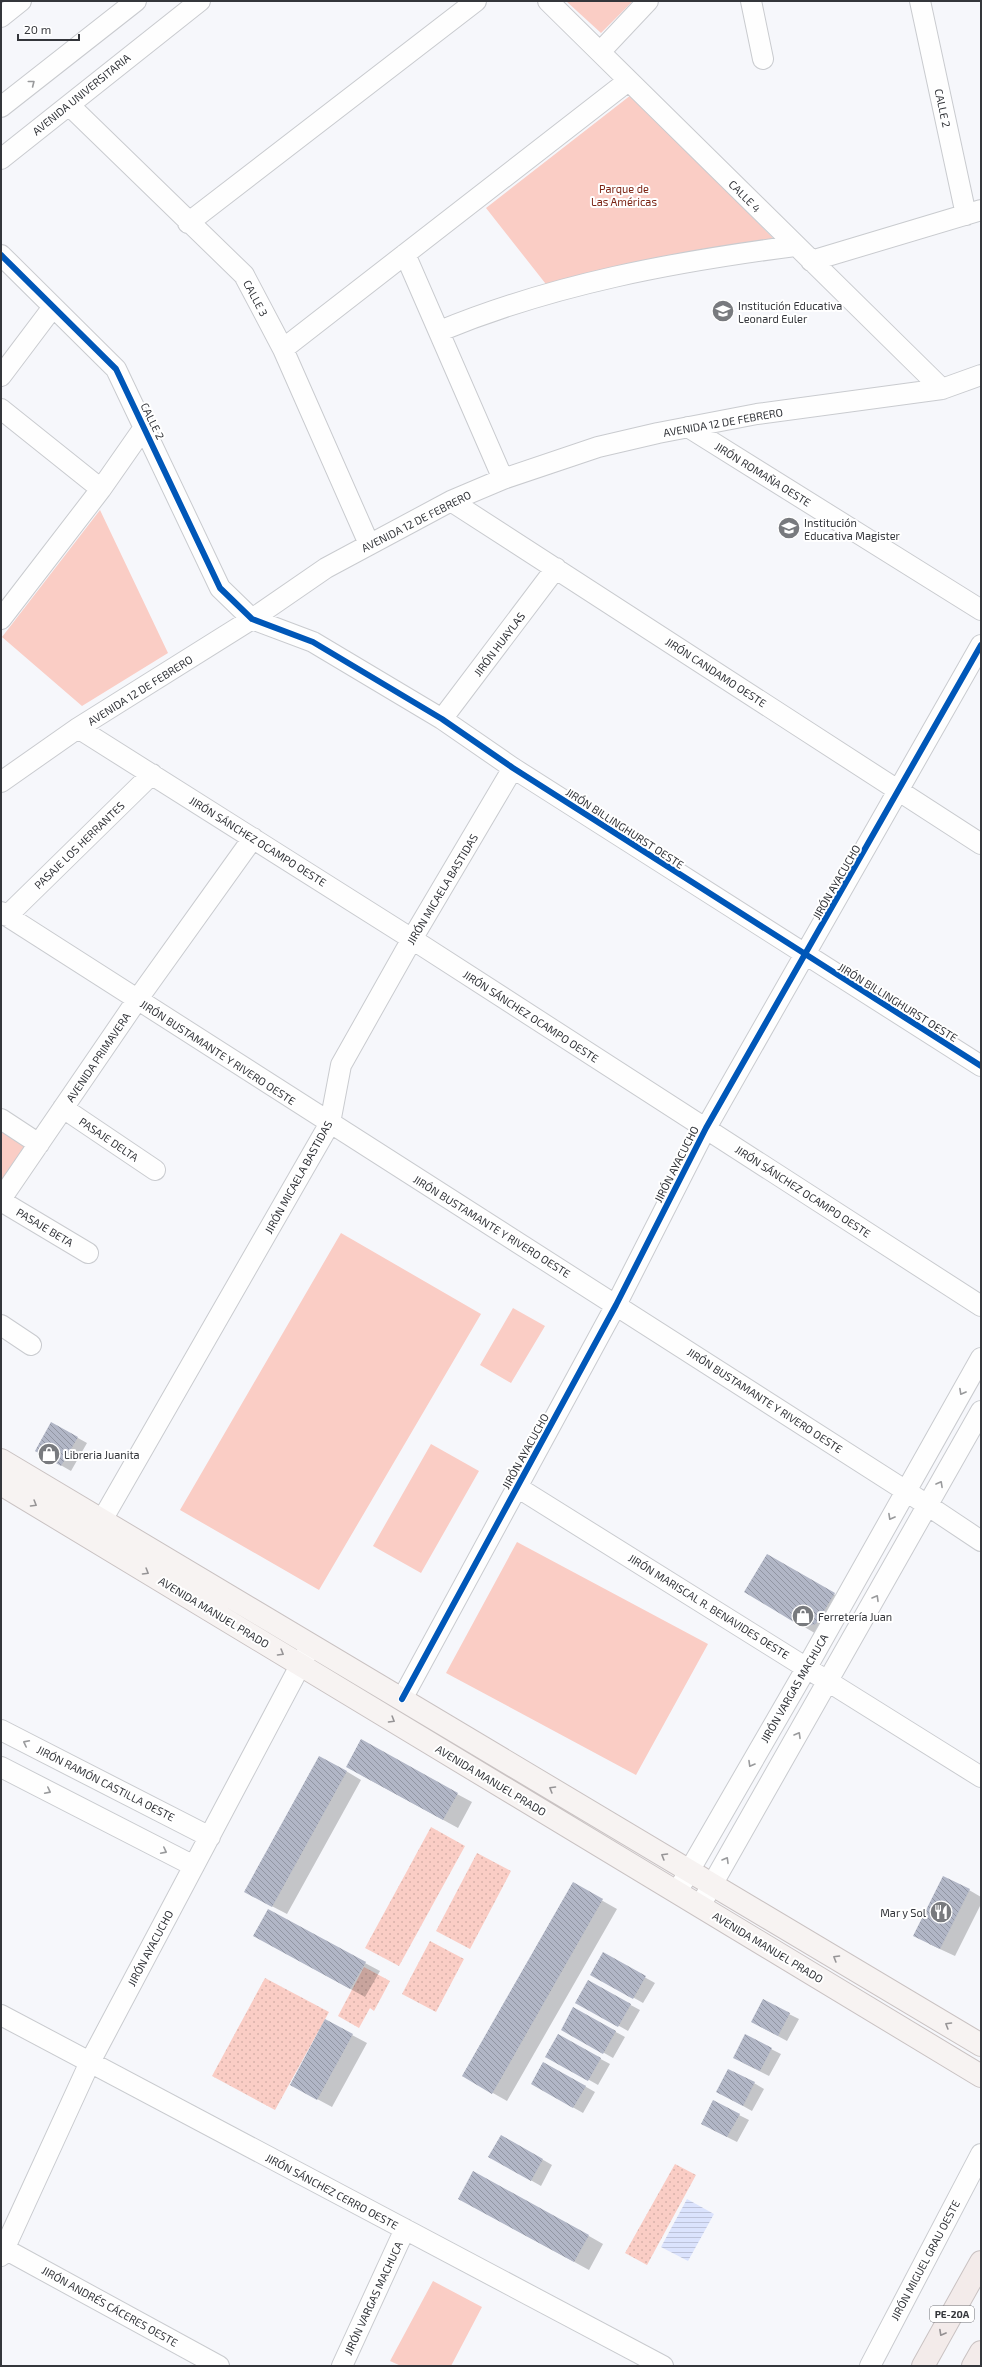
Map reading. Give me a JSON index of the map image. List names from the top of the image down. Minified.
{"streets":{"highway":["PE-20A"],"main road":["AVENIDA MANUEL PRADO"],"street":["AVENIDA UNIVERSITARIA","CALLE 2","CALLE 4","CALLE 3","AVENIDA 12 DE FEBRERO","JIRÓN ROMAÑA OESTE","JIRÓN HUAYLAS","JIRÓN CANDAMO OESTE","JIRÓN BILLINGHURST OESTE","JIRÓN SÁNCHEZ OCAMPO OESTE","PASAJE LOS HERRANTES","JIRÓN AYACUCHO","JIRÓN MICAELA BASTIDAS","JIRÓN BUSTAMANTE Y RIVERO OESTE","AVENIDA PRIMAVERA","PASAJE DELTA","PASAJE BETA","JIRÓN MARISCAL R. BENAVIDES OESTE","JIRÓN VARGAS MACHUCA","JIRÓN RAMÓN CASTILLA OESTE","JIRÓN SÁNCHEZ CERRO OESTE","JIRÓN MIGUEL GRAU OESTE","JIRÓN ANDRÉS CÁCERES OESTE"]},"crossings":[["AVENIDA UNIVERSITARIA","CALLE 3"],["CALLE 2","AVENIDA 12 DE FEBRERO"],["CALLE 2","JIRÓN BILLINGHURST OESTE"],["CALLE 4","AVENIDA 12 DE FEBRERO"],["CALLE 3","AVENIDA 12 DE FEBRERO"],["AVENIDA 12 DE FEBRERO","JIRÓN ROMAÑA OESTE"],["AVENIDA 12 DE FEBRERO","JIRÓN CANDAMO OESTE"],["AVENIDA 12 DE FEBRERO","JIRÓN BILLINGHURST OESTE"],["AVENIDA 12 DE FEBRERO","JIRÓN SÁNCHEZ OCAMPO OESTE"],["JIRÓN HUAYLAS","JIRÓN CANDAMO OESTE"],["JIRÓN HUAYLAS","JIRÓN BILLINGHURST OESTE"],["JIRÓN CANDAMO OESTE","JIRÓN AYACUCHO"],["JIRÓN BILLINGHURST OESTE","JIRÓN AYACUCHO"],["JIRÓN BILLINGHURST OESTE","JIRÓN MICAELA BASTIDAS"],["JIRÓN SÁNCHEZ OCAMPO OESTE","PASAJE LOS HERRANTES"],["JIRÓN SÁNCHEZ OCAMPO OESTE","JIRÓN AYACUCHO"],["JIRÓN SÁNCHEZ OCAMPO OESTE","JIRÓN MICAELA BASTIDAS"],["JIRÓN SÁNCHEZ OCAMPO OESTE","AVENIDA PRIMAVERA"],["PASAJE LOS HERRANTES","JIRÓN BUSTAMANTE Y RIVERO OESTE"],["JIRÓN AYACUCHO","JIRÓN BUSTAMANTE Y RIVERO OESTE"],["JIRÓN AYACUCHO","JIRÓN MARISCAL R. BENAVIDES OESTE"],["JIRÓN AYACUCHO","AVENIDA MANUEL PRADO"],["JIRÓN AYACUCHO","JIRÓN RAMÓN CASTILLA OESTE"],["JIRÓN AYACUCHO","JIRÓN SÁNCHEZ CERRO OESTE"],["JIRÓN AYACUCHO","JIRÓN ANDRÉS CÁCERES OESTE"],["JIRÓN MICAELA BASTIDAS","JIRÓN BUSTAMANTE Y RIVERO OESTE"],["JIRÓN MICAELA BASTIDAS","AVENIDA MANUEL PRADO"],["JIRÓN BUSTAMANTE Y RIVERO OESTE","AVENIDA PRIMAVERA"],["JIRÓN BUSTAMANTE Y RIVERO OESTE","JIRÓN VARGAS MACHUCA"],["AVENIDA PRIMAVERA","PASAJE DELTA"],["AVENIDA PRIMAVERA","PASAJE BETA"],["JIRÓN MARISCAL R. BENAVIDES OESTE","JIRÓN VARGAS MACHUCA"],["AVENIDA MANUEL PRADO","JIRÓN VARGAS MACHUCA"],["JIRÓN VARGAS MACHUCA","JIRÓN SÁNCHEZ CERRO OESTE"]],"parks":["Parque de Las Américas"],"places":{"school or university":["Institución Educativa Leonard Euler","Institución Educativa Magister"],"shop":["Libreria Juanita","Ferretería Juan"],"restaurant":["Mar y Sol"]},"scale_bar":"20 m"}
